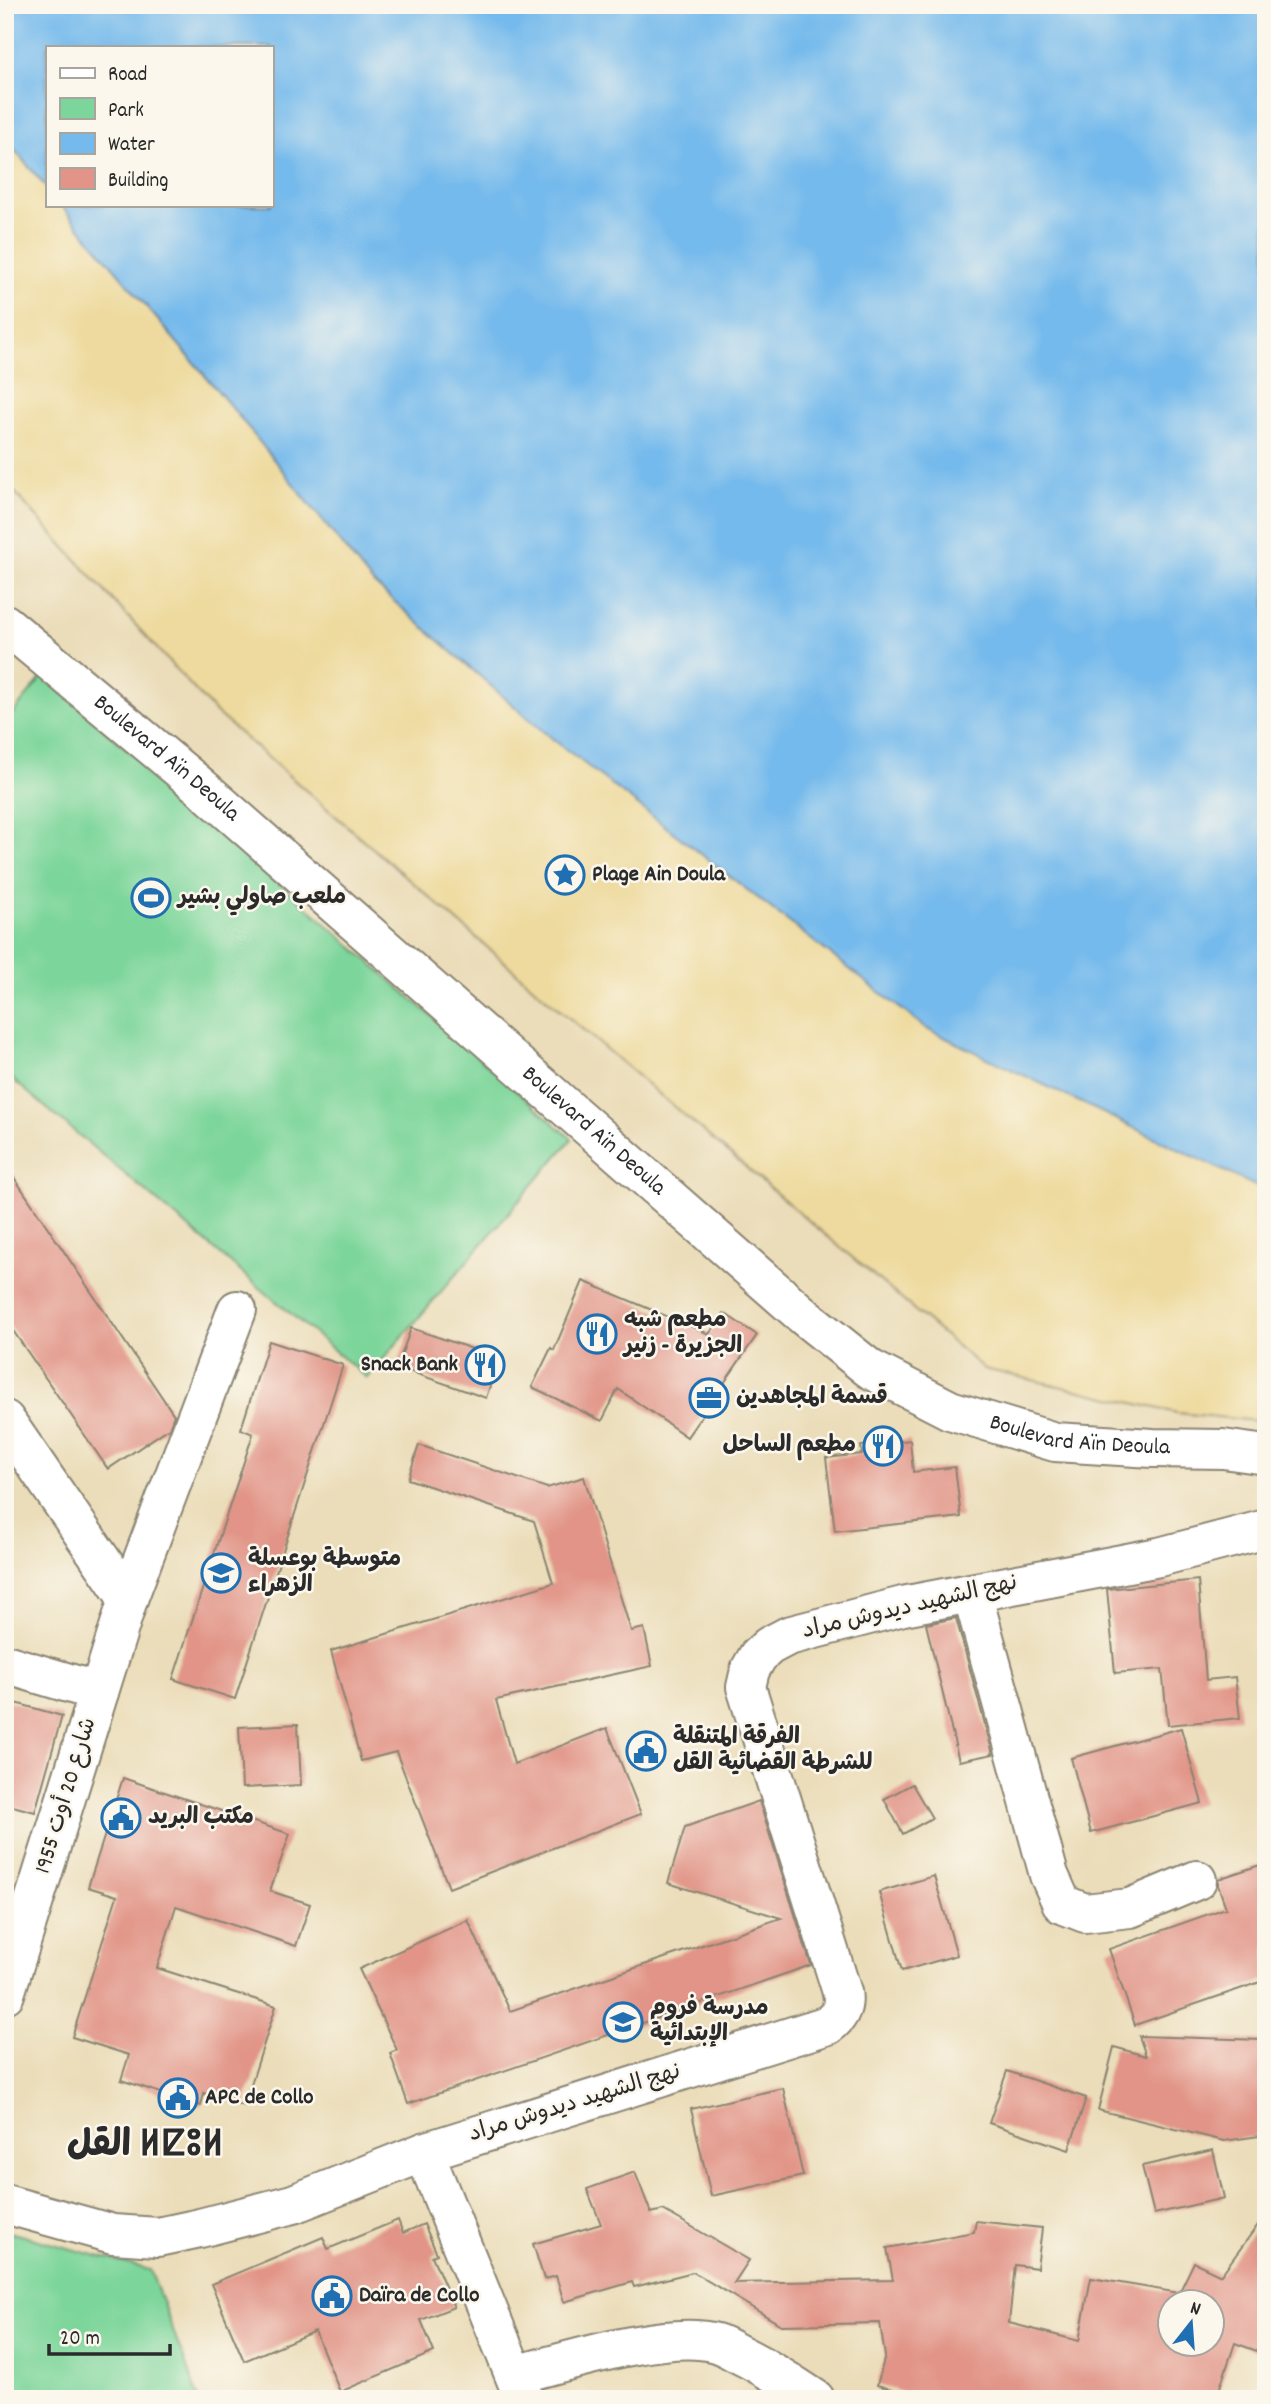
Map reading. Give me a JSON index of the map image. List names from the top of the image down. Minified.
{"streets":{"street":["Boulevard Aïn Deoula","نهج الشهيد ديدوش مراد","شارع 20 أوت 1955"]},"districts":["القل ⵍⵇⵓⵍ"],"places":{"place":["Plage Ain Doula"],"sports":["ملعب صاولي بشير"],"restaurant":["مطعم شبه الجزيرة - زنير","Snack Bank","مطعم الساحل"],"office":["قسمة المجاهدين"],"school or university":["متوسطة بوعسلة الزهراء","مدرسة فروم الإبتدائية"],"public building":["الفرقة المتنقلة للشرطة القضائية القل","مكتب البريد","APC de Collo","Daïra de Collo"]},"legend":["Road","Park","Water","Building"],"scale_bar":"20 m","north":"top"}
